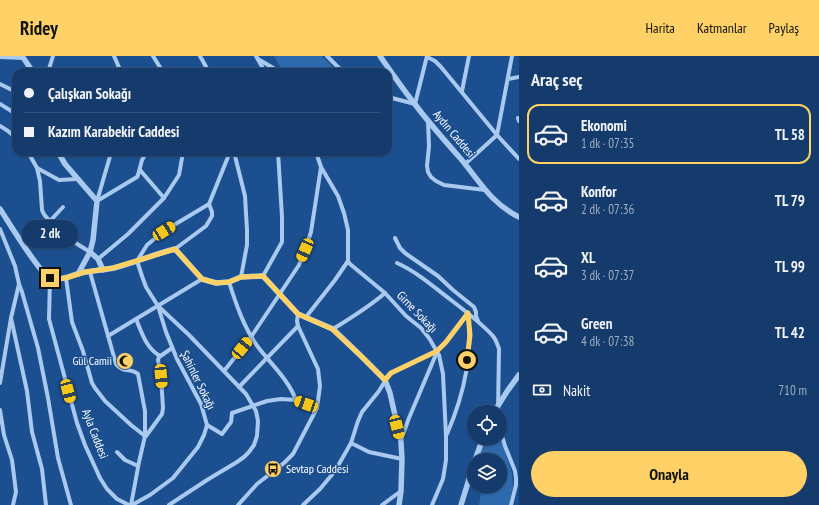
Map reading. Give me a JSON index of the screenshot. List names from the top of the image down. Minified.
{"streets":{"street":["Aydın Caddesi","Girne Sokağı","Şahinler Sokağı","Ayla Caddesi"]},"crossings":[["Şahinler Sokağı","Ayla Caddesi"]],"places":{"mosque":["Gül Camii"],"bus stop":["Sevtap Caddesi"]},"page":{"header":"Ridey","nav":["Harita","Katmanlar","Paylaş"],"heading":"Araç seç","banner":["Çalışkan Sokağı","Kazım Karabekir Caddesi"],"list":[{"name":"Ekonomi","note":"1 dk · 07:35","value":"TL 58"},{"name":"Konfor","note":"2 dk · 07:36","value":"TL 79"},{"name":"XL","note":"3 dk · 07:37","value":"TL 99"},{"name":"Green","note":"4 dk · 07:38","value":"TL 42"}],"bubble":"2 dk","pay":["Nakit","710 m"],"buttons":"Onayla"}}
